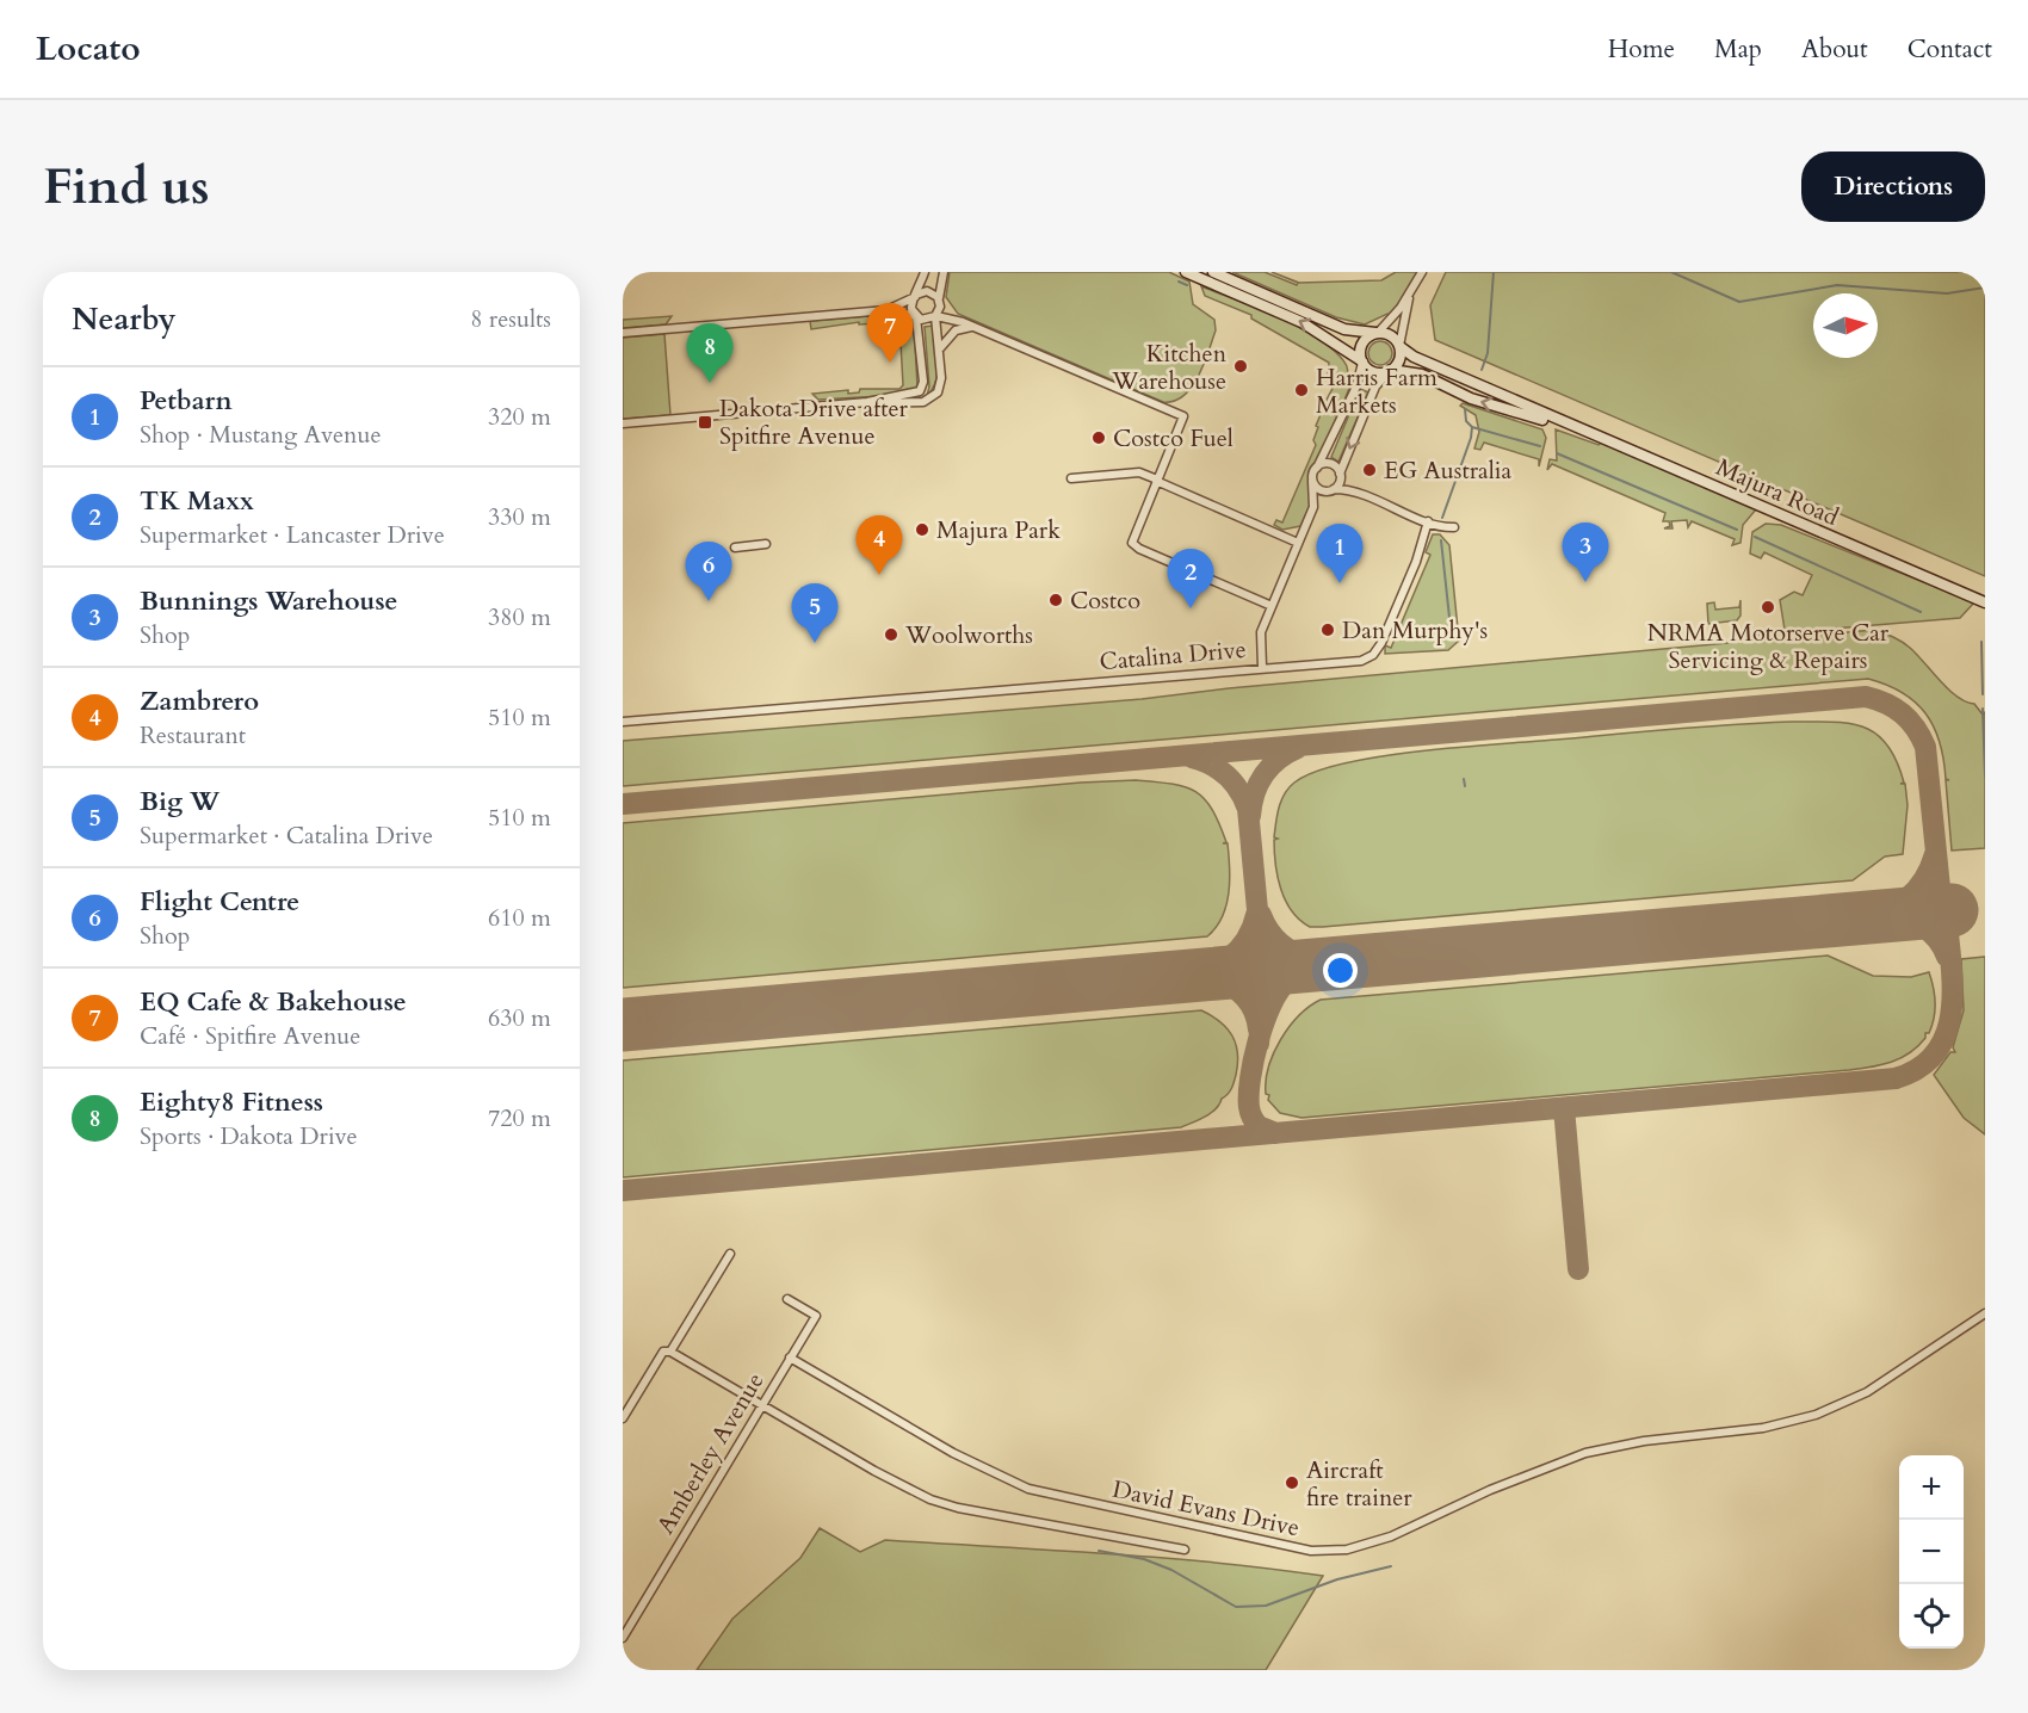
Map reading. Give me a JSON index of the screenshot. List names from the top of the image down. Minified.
{"streets":{"main road":["Majura Road"],"street":["Catalina Drive","Amberley Avenue","David Evans Drive"]},"crossings":[["Amberley Avenue","David Evans Drive"]],"places":{"other":["Kitchen Warehouse","Harris Farm Markets","Costco Fuel","EG Australia","Majura Park","Costco","NRMA Motorserve Car Servicing & Repairs","Dan Murphy's","Woolworths","Aircraft fire trainer"],"transit":["Dakota Drive after Spitfire Avenue"]},"north":"right","page":{"header":"Locato","nav":["Home","Map","About","Contact"],"buttons":"Directions","title":"Find us","heading":["Nearby","8 results"],"pins":["7","8","4","3","1","6","2","5"],"list":[{"mark":"1","name":"Petbarn","note":"Shop · Mustang Avenue","value":"320 m"},{"mark":"2","name":"TK Maxx","note":"Supermarket · Lancaster Drive","value":"330 m"},{"mark":"3","name":"Bunnings Warehouse","note":"Shop","value":"380 m"},{"mark":"4","name":"Zambrero","note":"Restaurant","value":"510 m"},{"mark":"5","name":"Big W","note":"Supermarket · Catalina Drive","value":"510 m"},{"mark":"6","name":"Flight Centre","note":"Shop","value":"610 m"},{"mark":"7","name":"EQ Cafe & Bakehouse","note":"Café · Spitfire Avenue","value":"630 m"},{"mark":"8","name":"Eighty8 Fitness","note":"Sports · Dakota Drive","value":"720 m"}],"map_buttons":["+","−"]}}
